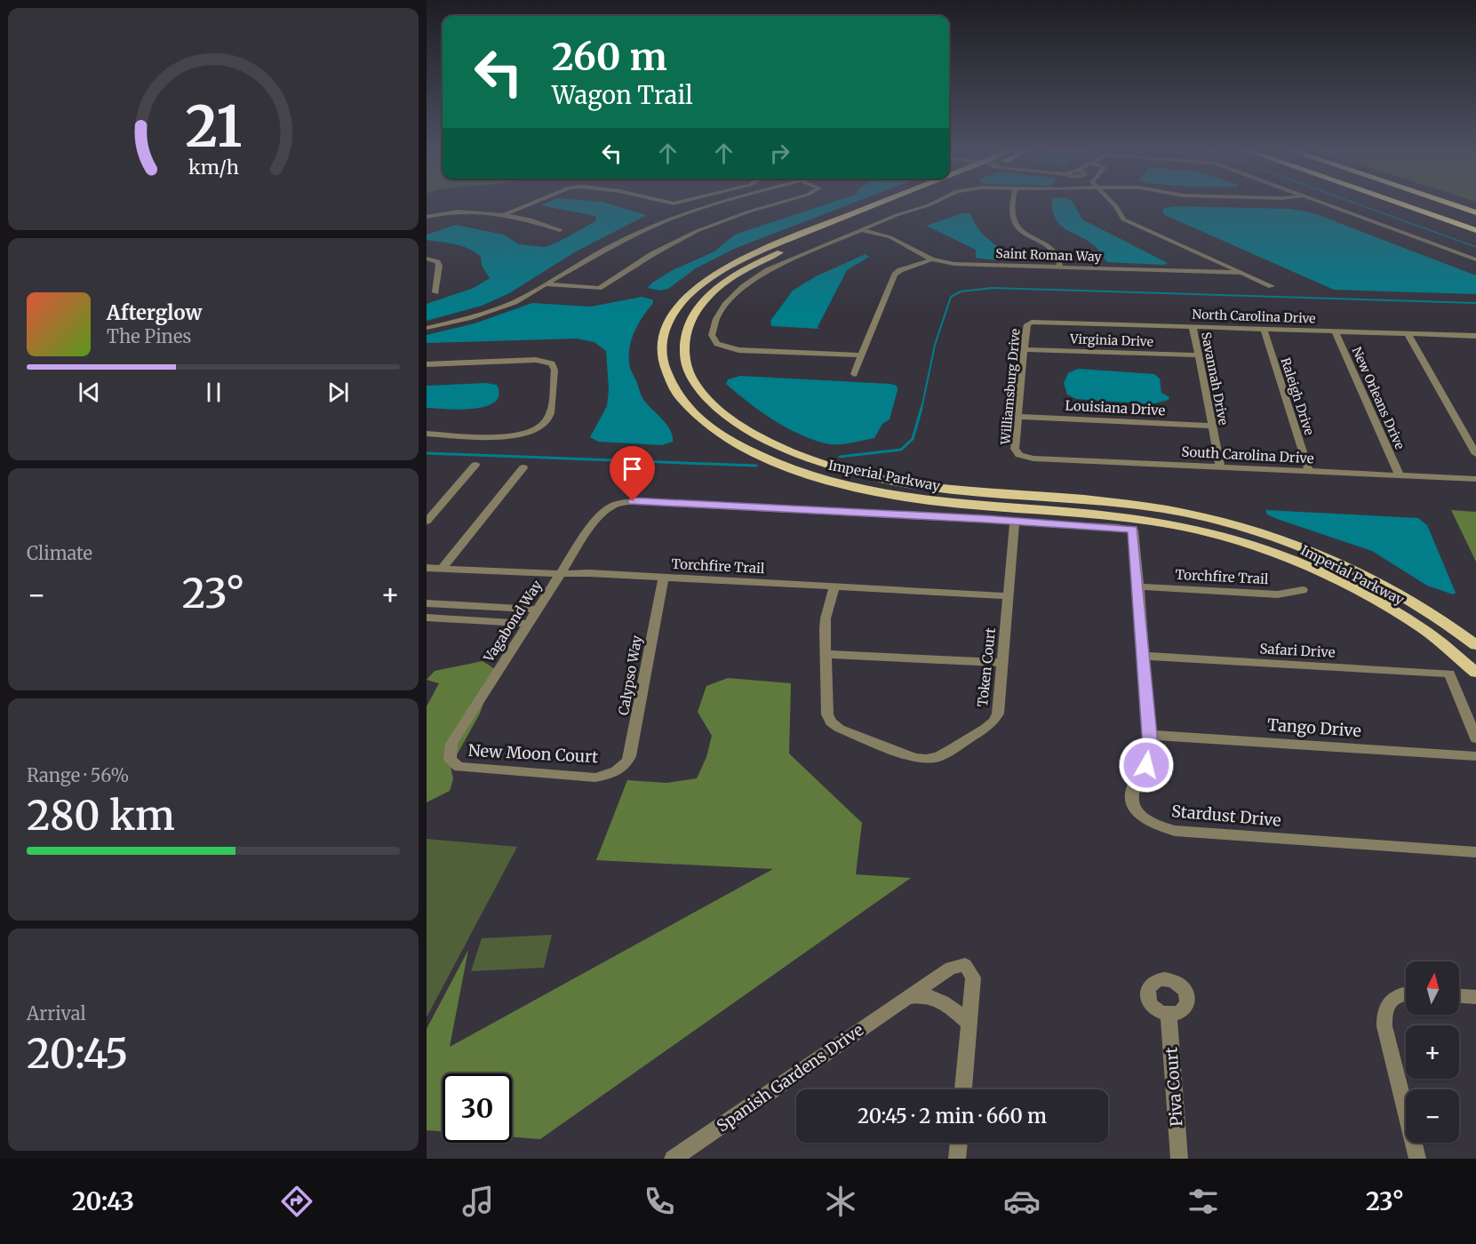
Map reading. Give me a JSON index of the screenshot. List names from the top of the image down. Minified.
{"streets":{"main road":["Imperial Parkway"],"street":["Saint Roman Way","North Carolina Drive","Virginia Drive","Savannah Drive","Williamsburg Drive","Raleigh Drive","New Orleans Drive","Louisiana Drive","South Carolina Drive","Torchfire Trail","Vagabond Way","Safari Drive","Token Court","Calypso Way","Tango Drive","New Moon Court","Stardust Drive","Spanish Gardens Drive","Piva Court"]},"crossings":[["North Carolina Drive","Savannah Drive"],["North Carolina Drive","Williamsburg Drive"],["North Carolina Drive","Raleigh Drive"],["North Carolina Drive","New Orleans Drive"],["Virginia Drive","Savannah Drive"],["Virginia Drive","Williamsburg Drive"],["Savannah Drive","Louisiana Drive"],["Savannah Drive","South Carolina Drive"],["Williamsburg Drive","Louisiana Drive"],["Williamsburg Drive","South Carolina Drive"],["Raleigh Drive","South Carolina Drive"],["New Orleans Drive","South Carolina Drive"],["Torchfire Trail","Vagabond Way"],["Torchfire Trail","Token Court"],["Torchfire Trail","Calypso Way"],["Torchfire Trail","Stardust Drive"],["Vagabond Way","Token Court"],["Vagabond Way","New Moon Court"],["Vagabond Way","Stardust Drive"],["Safari Drive","Stardust Drive"],["Token Court","Stardust Drive"],["Calypso Way","New Moon Court"],["Tango Drive","Stardust Drive"]],"north":"top","page":{"turn":["260 m","Wagon Trail"],"song":["Afterglow","The Pines"],"tile":["Climate",["Range · 56%","280 km"],["Arrival","20:45"]],"heat":["−","23°","+"],"map_buttons":["+","−"],"limit":"30","trip":"20:45 · 2 min · 660 m","tabs":["20:43","23°"],"gauge":["21","km/h"]}}
